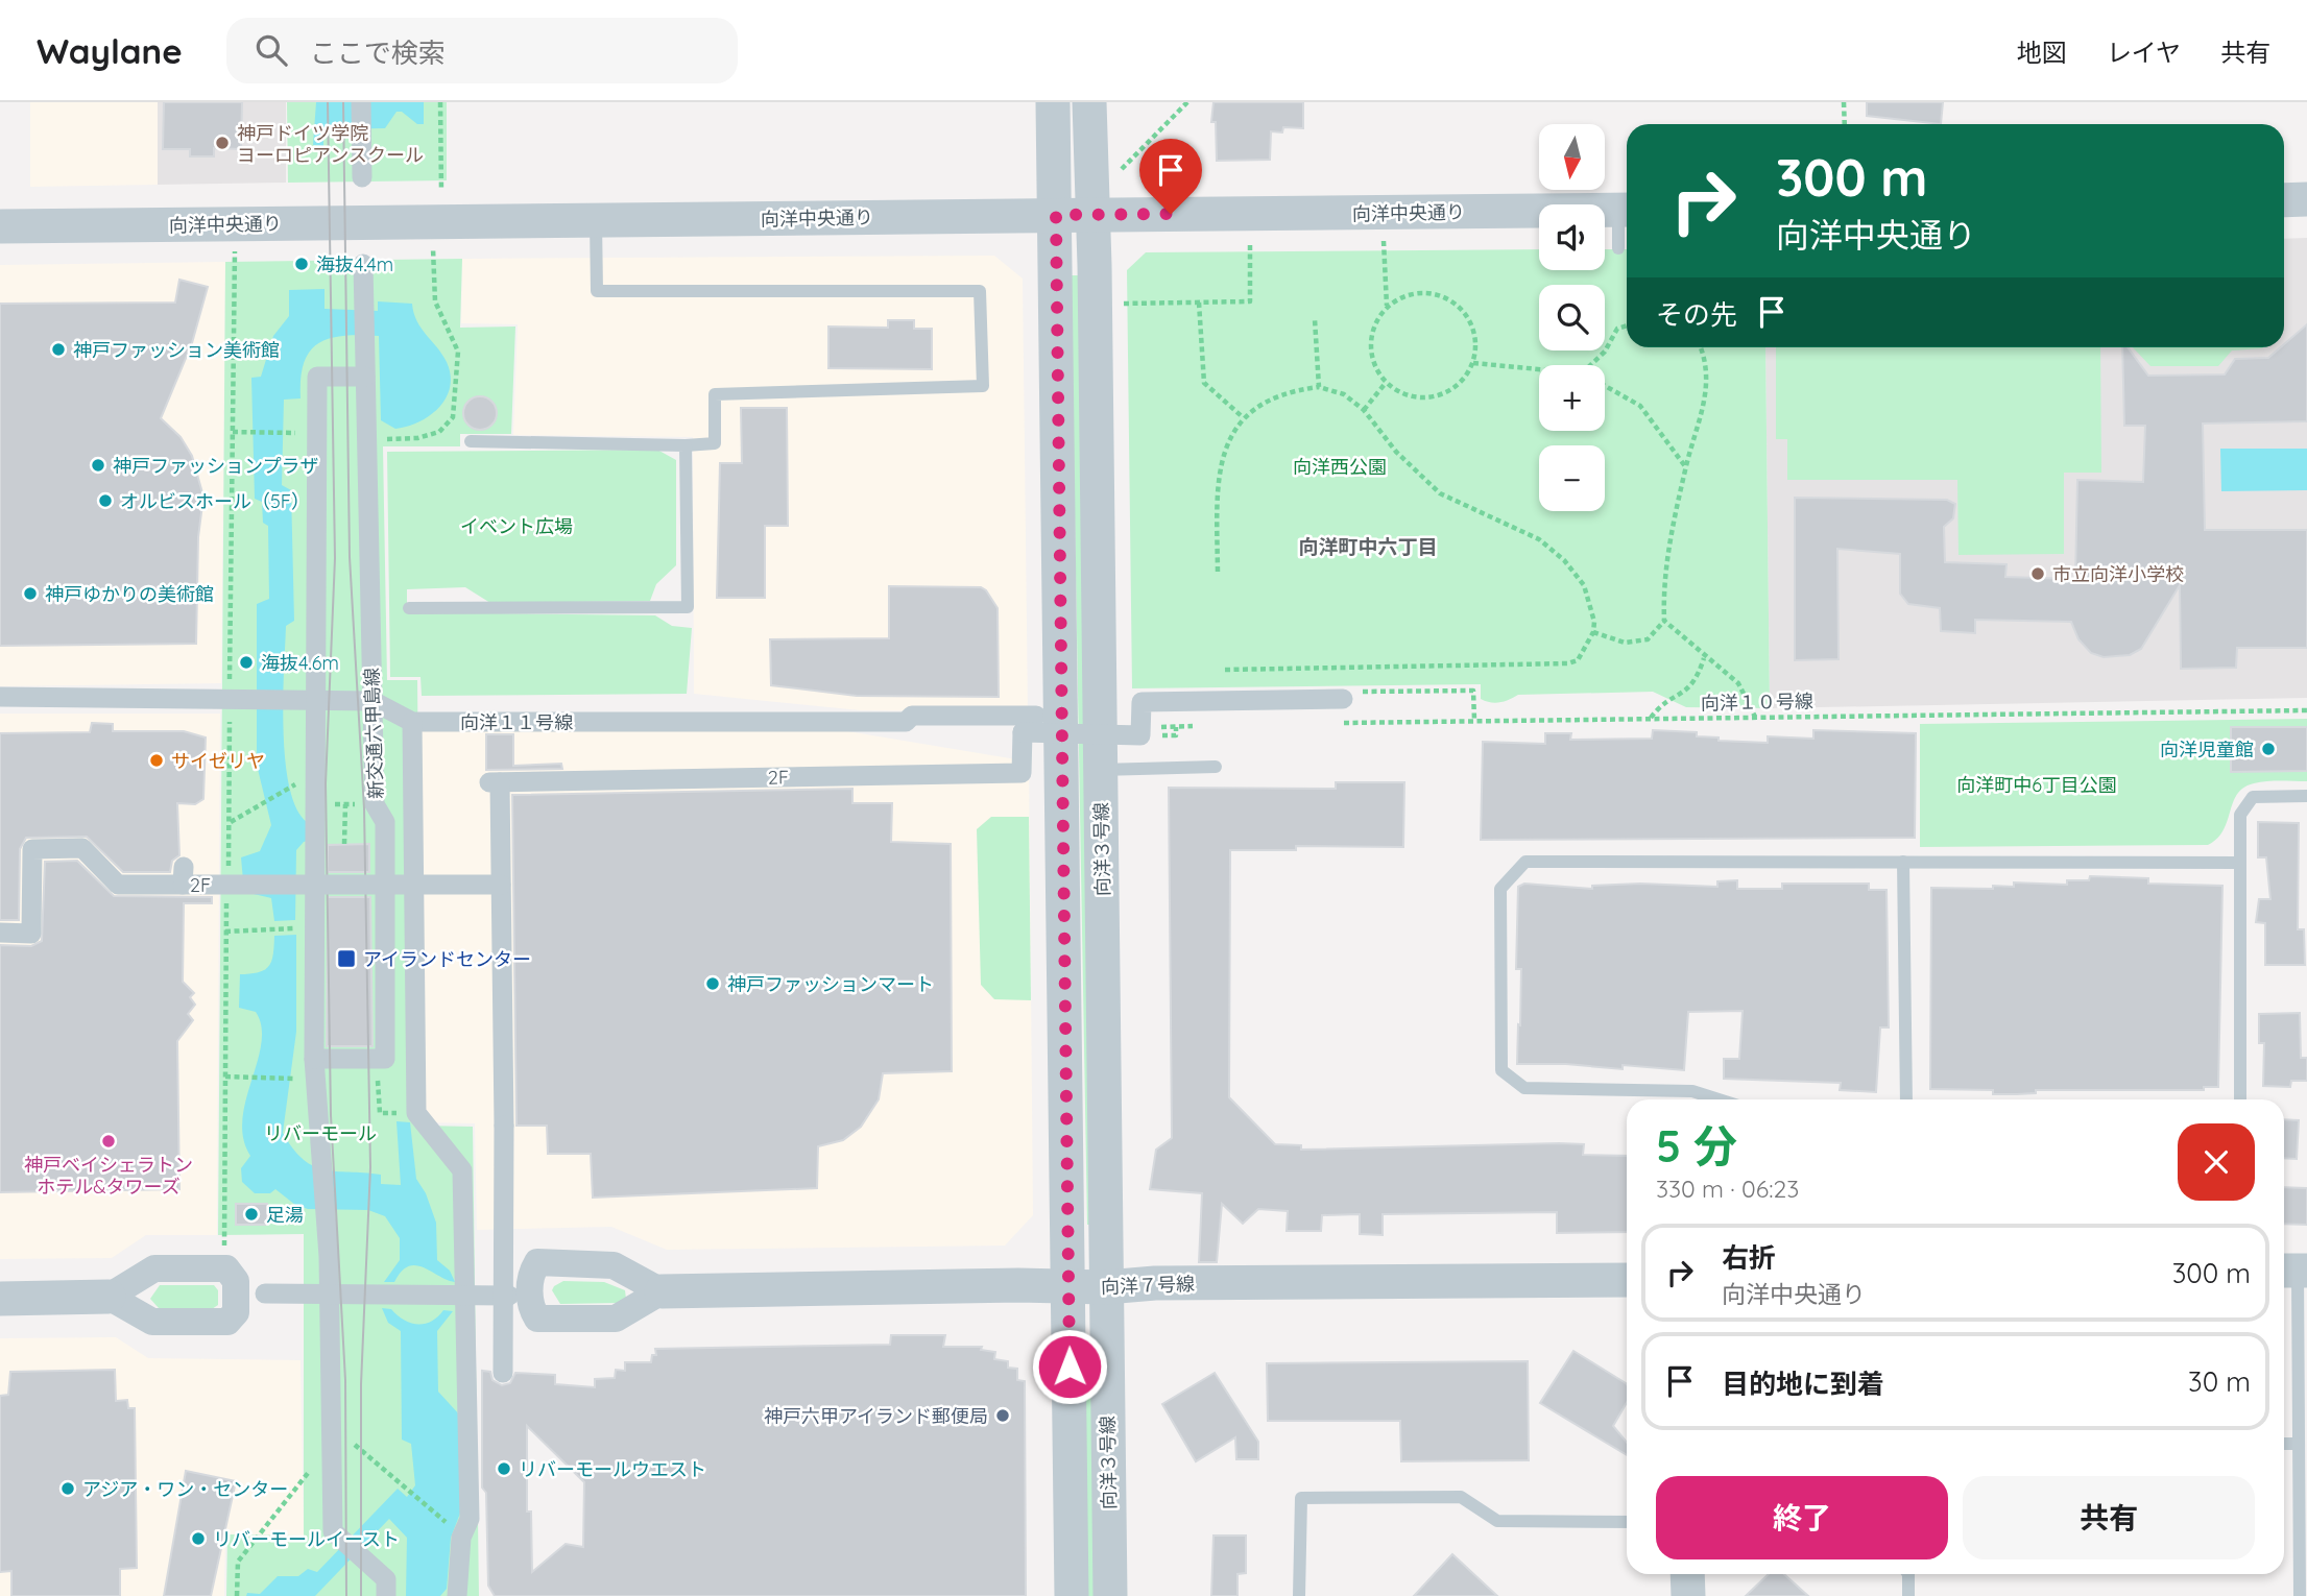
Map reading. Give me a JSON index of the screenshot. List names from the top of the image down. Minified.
{"streets":{"street":["向洋中央通り","向洋１１号線","新交通六甲島線","2F","向洋３号線","向洋７号線"],"path":["向洋１０号線"]},"crossings":[["向洋中央通り","向洋３号線"],["向洋１１号線","新交通六甲島線"],["向洋３号線","向洋７号線"]],"districts":["向洋町中六丁目"],"parks":["向洋西公園","イベント広場","向洋町中6丁目公園","リバーモール"],"places":{"other":["神戸ドイツ学院 ヨーロピアンスクール","海抜4.4m","神戸ファッション美術館","神戸ファッションプラザ","オルビスホール（5F）","市立向洋小学校","神戸ゆかりの美術館","海抜4.6m","向洋児童館","サイゼリヤ","神戸ファッションマート","神戸ベイシェラトン ホテル&タワーズ","足湯","神戸六甲アイランド郵便局","リバーモールウエスト","アジア・ワン・センター","リバーモールイースト"],"transit":["アイランドセンター"]},"north":"bottom","page":{"header":"Waylane","search":"ここで検索","nav":["地図","レイヤ","共有"],"map_buttons":["+","−"],"turn":["300 m","向洋中央通り"],"then":"その先","heading":["5 分","330 m · 06:23"],"list":[{"name":"右折","note":"向洋中央通り","value":"300 m"},{"name":"目的地に到着","value":"30 m"}],"buttons":["終了","共有"]}}
